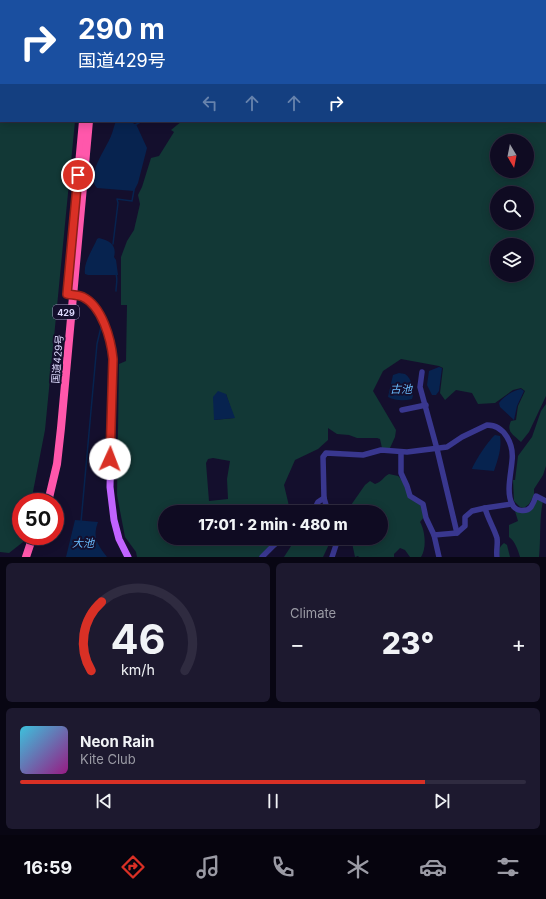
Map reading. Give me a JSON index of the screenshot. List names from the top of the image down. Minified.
{"streets":{"highway":["429","国道429号"]},"water":["古池","大池"],"north":"bottom","page":{"turn":["290 m","国道429号"],"limit":"50","trip":"17:01 · 2 min · 480 m","tile":"Climate","heat":["−","23°","+"],"song":["Neon Rain","Kite Club"],"tabs":"16:59","gauge":["46","km/h"]}}
